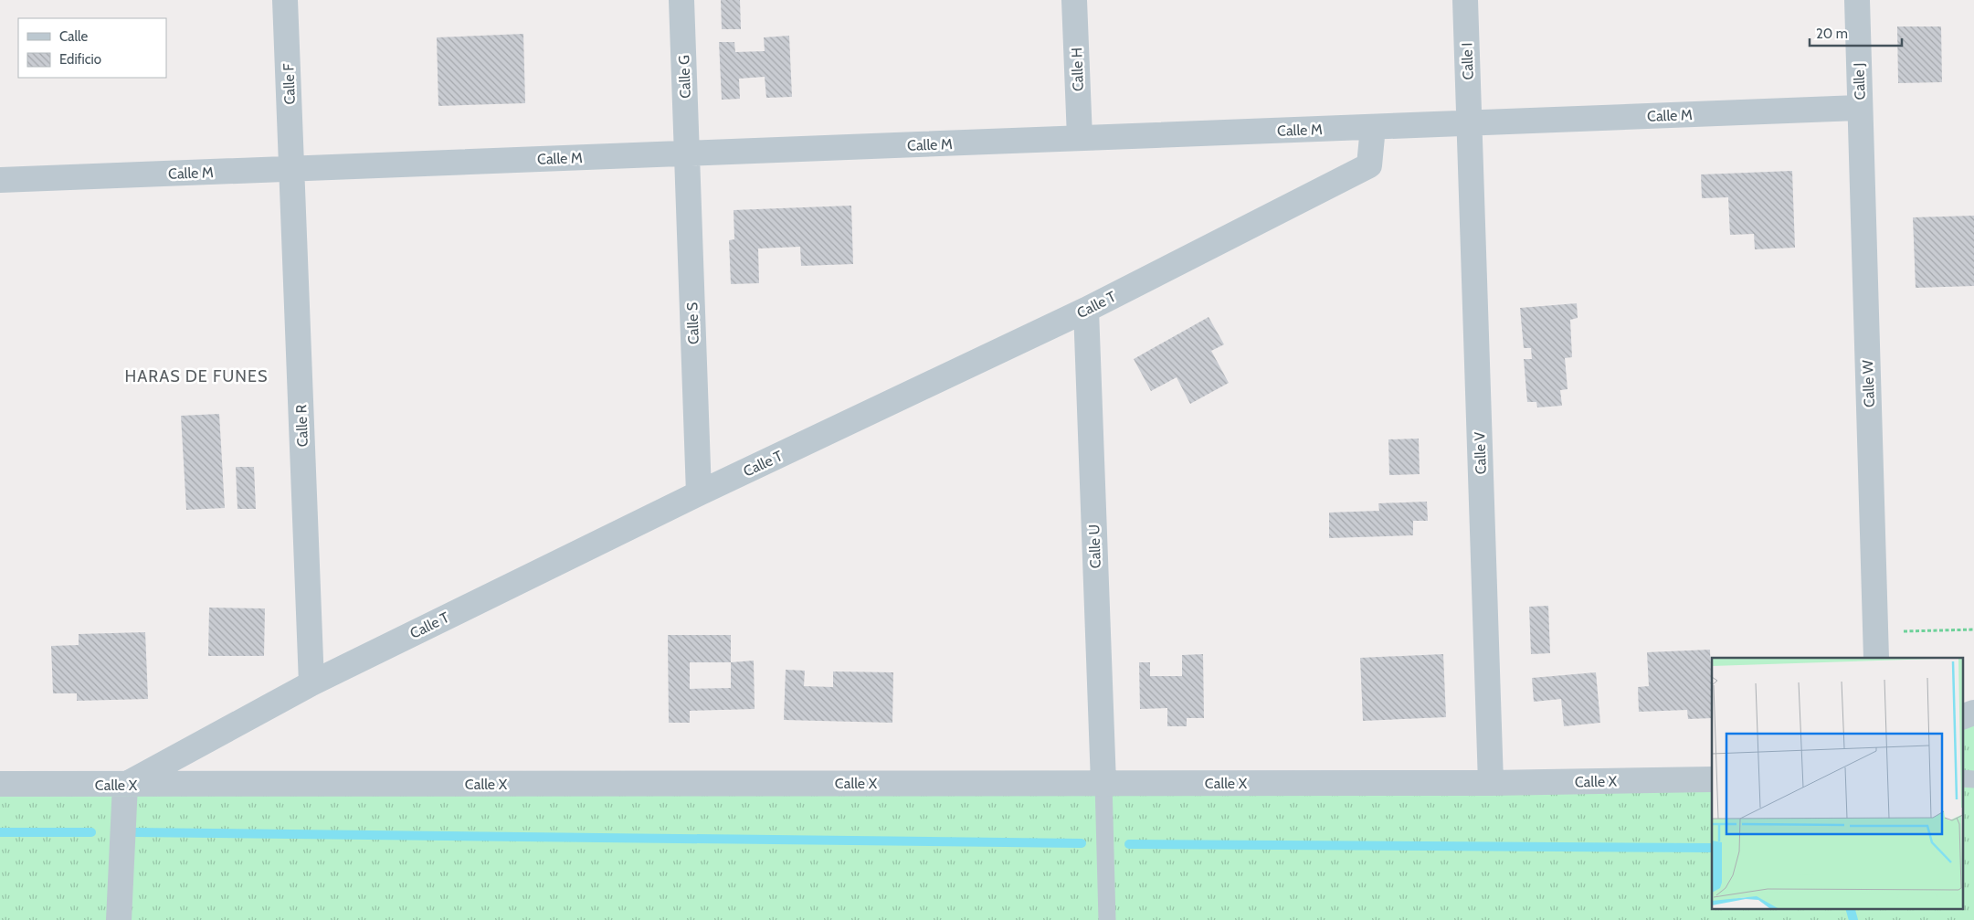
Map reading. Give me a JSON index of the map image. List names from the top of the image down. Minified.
{"streets":{"street":["Calle I","Calle H","Calle G","Calle J","Calle F","Calle M","Calle T","Calle S","Calle W","Calle R","Calle V","Calle U","Calle X"]},"crossings":[["Calle I","Calle M"],["Calle I","Calle V"],["Calle H","Calle M"],["Calle G","Calle M"],["Calle G","Calle S"],["Calle J","Calle M"],["Calle J","Calle W"],["Calle F","Calle M"],["Calle F","Calle R"],["Calle M","Calle T"],["Calle M","Calle S"],["Calle M","Calle W"],["Calle M","Calle R"],["Calle M","Calle V"],["Calle T","Calle S"],["Calle T","Calle R"],["Calle T","Calle U"],["Calle T","Calle X"],["Calle V","Calle X"],["Calle U","Calle X"]],"districts":["HARAS DE FUNES"],"legend":["Calle","Edificio"],"scale_bar":"20 m"}
